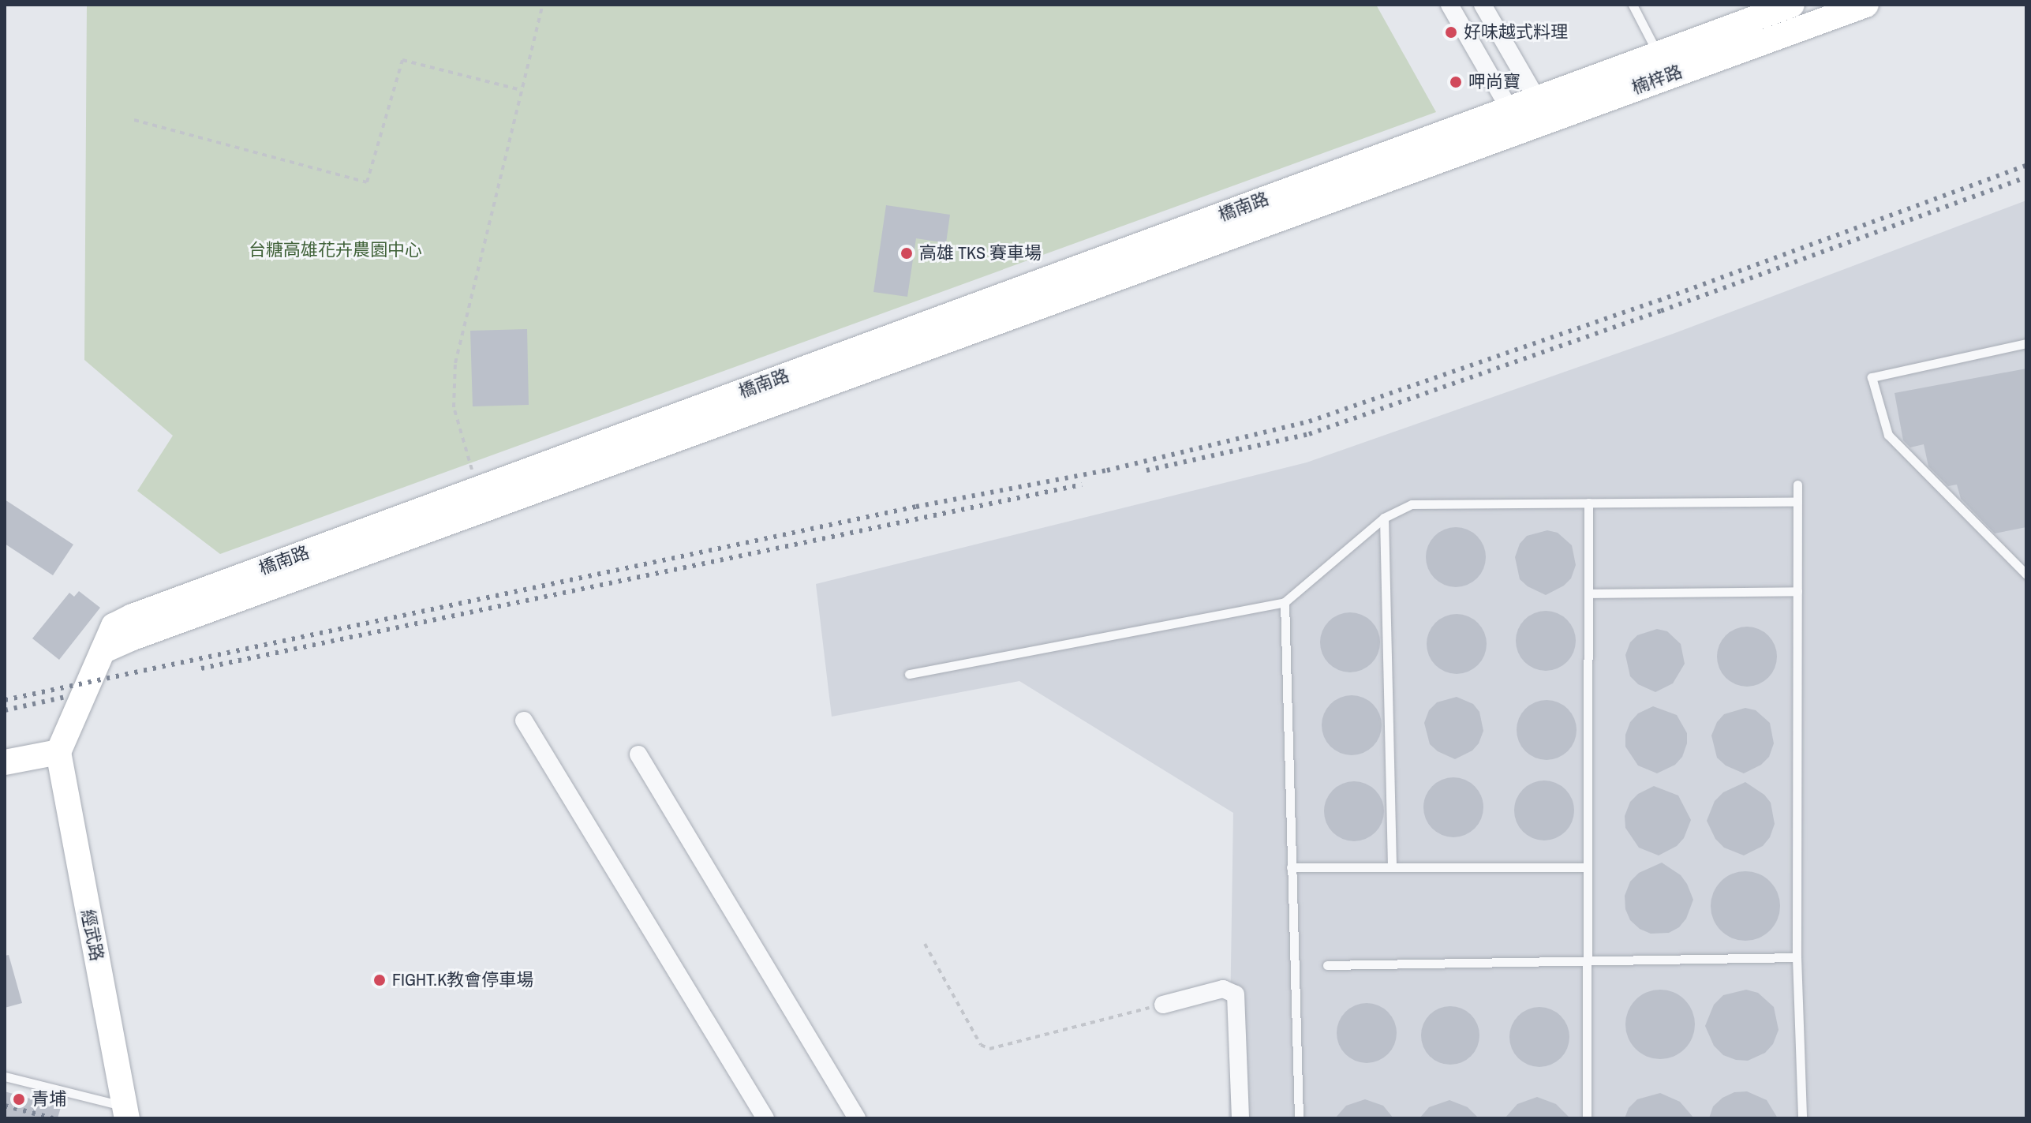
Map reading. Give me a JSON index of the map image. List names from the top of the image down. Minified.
{"streets":{"street":["楠梓路","橋南路","經武路"]},"crossings":[["楠梓路","橋南路"],["橋南路","經武路"]],"parks":["台糖高雄花卉農園中心"],"places":["好味越式料理","呷尚寶","高雄 TKS 賽車場","FIGHT.K教會停車場","青埔"]}
